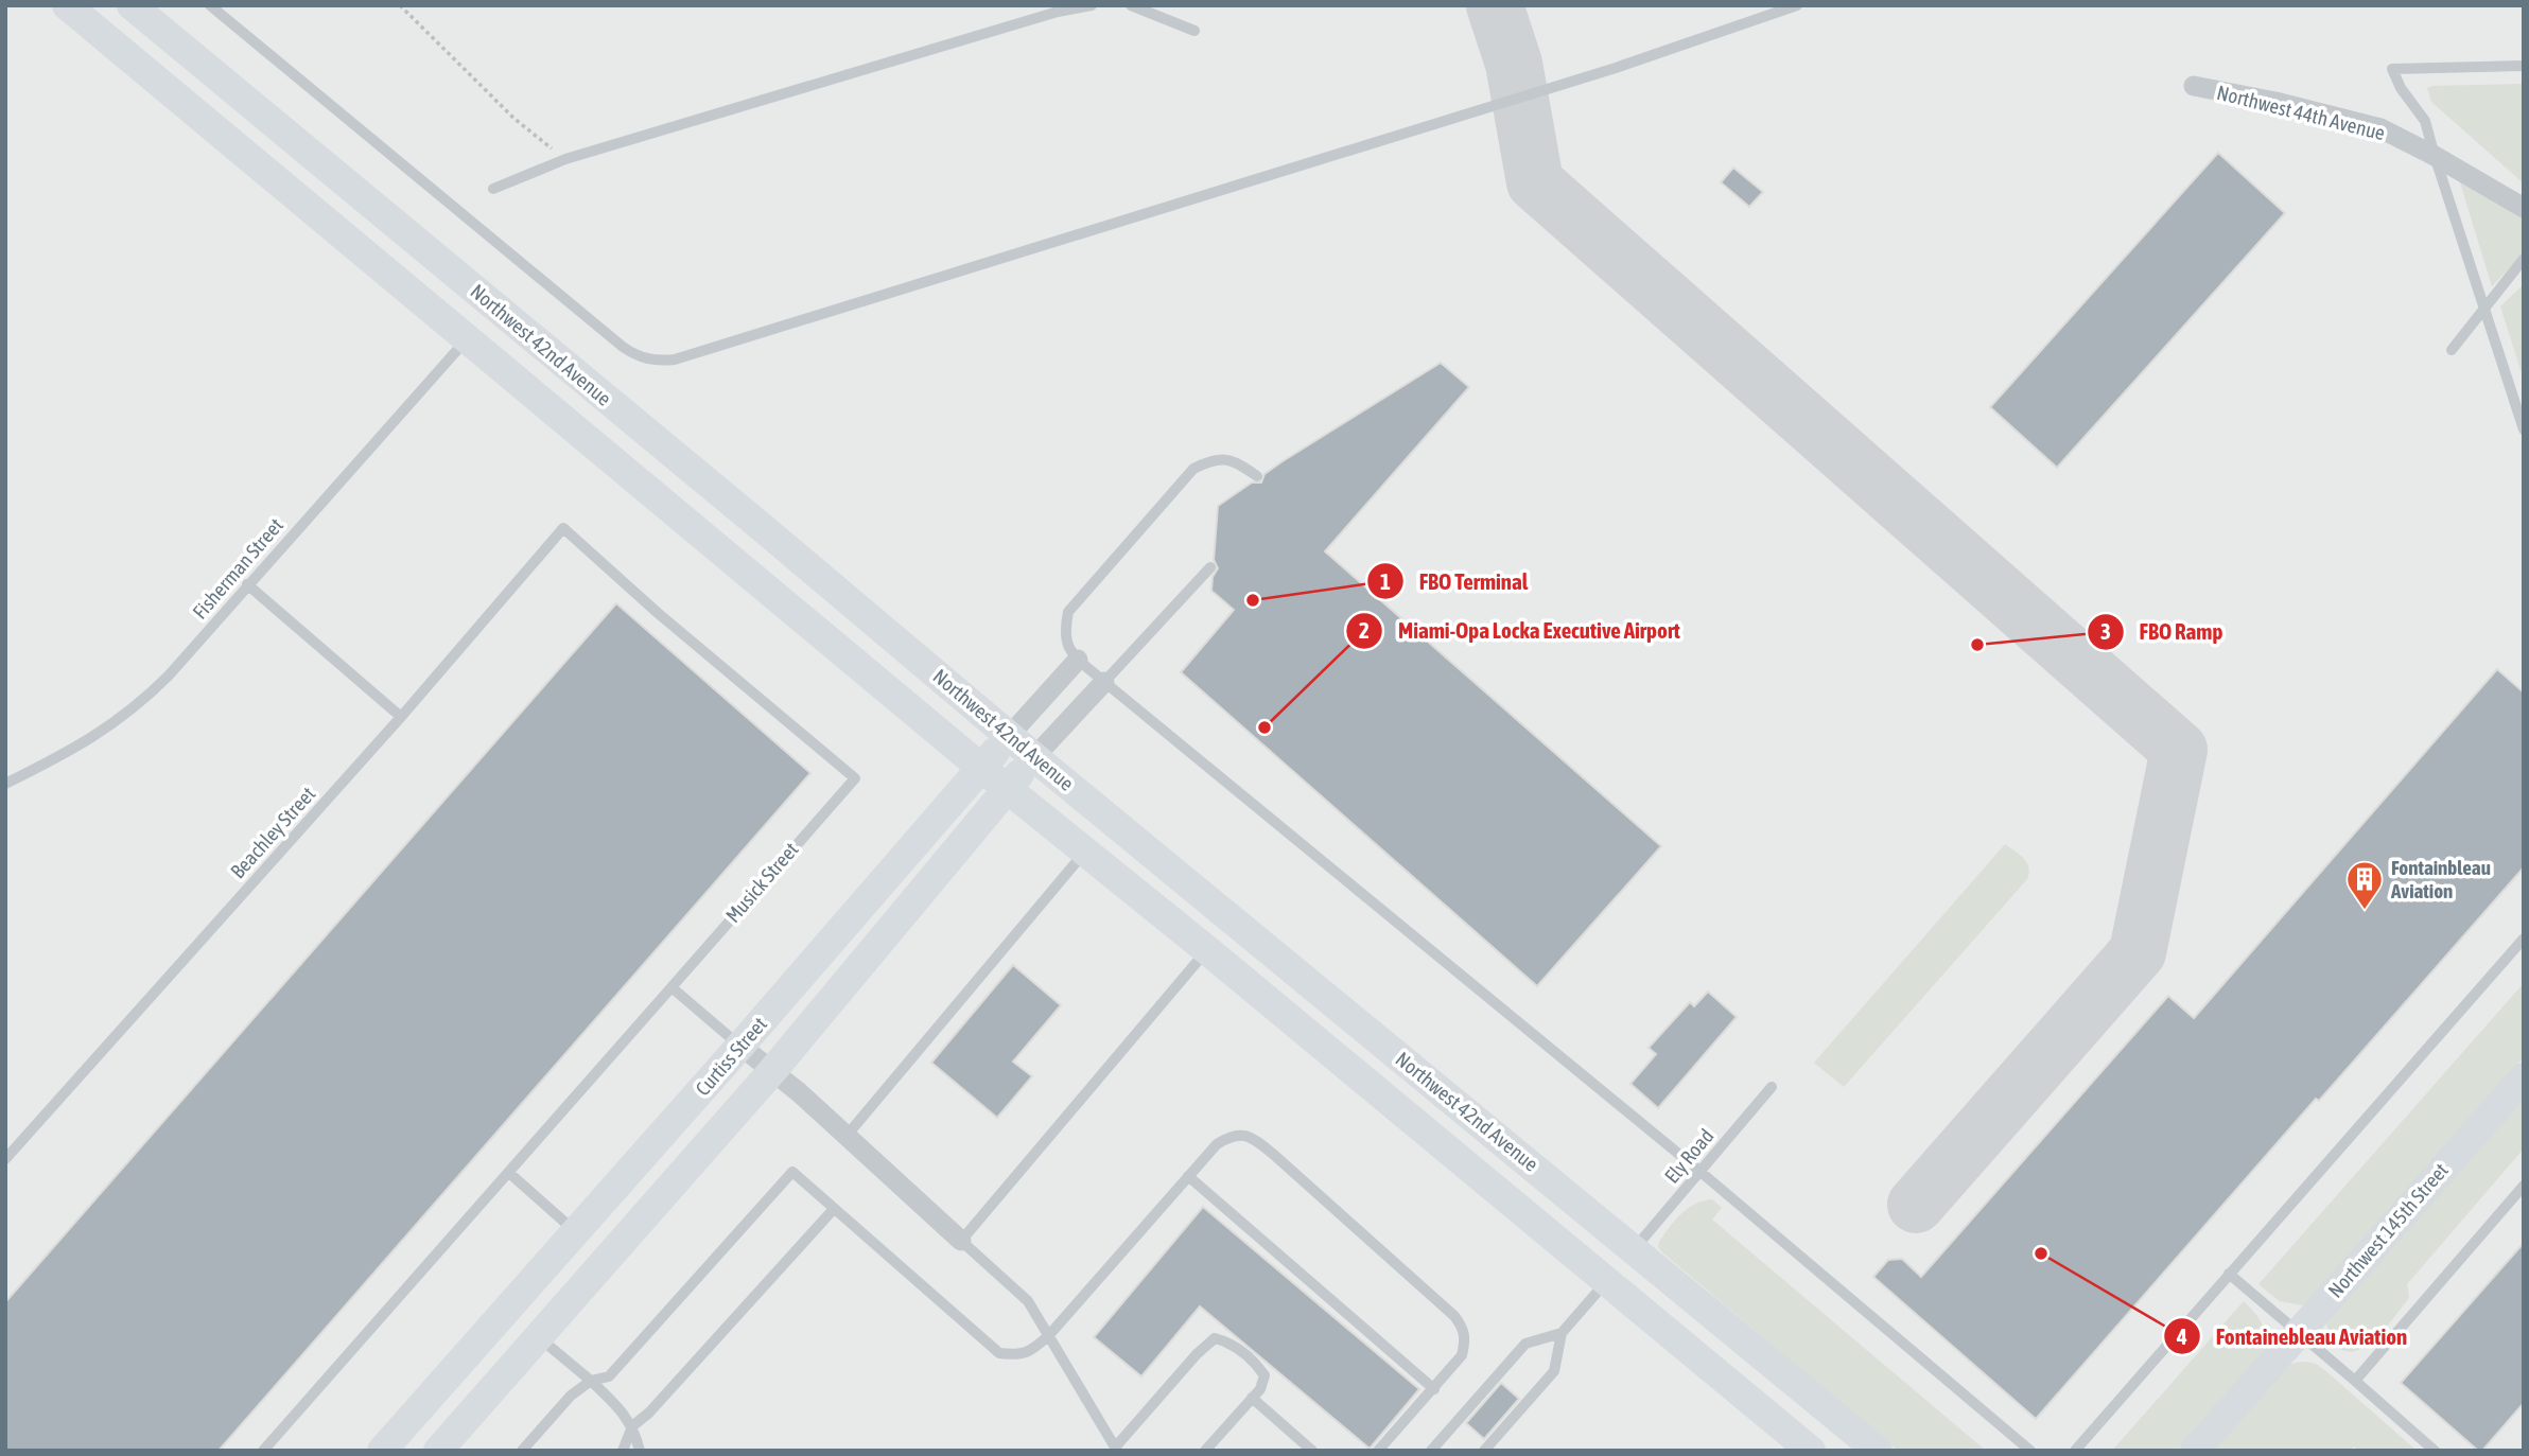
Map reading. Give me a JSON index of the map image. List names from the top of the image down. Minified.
{"streets":{"street":["Northwest 44th Avenue","Northwest 42nd Avenue","Curtiss Street","Northwest 145th Street"],"lane":["Fisherman Street","Beachley Street","Musick Street","Ely Road"]},"crossings":[["Northwest 42nd Avenue","Fisherman Street"],["Northwest 42nd Avenue","Curtiss Street"],["Northwest 42nd Avenue","Ely Road"],["Beachley Street","Musick Street"]],"places":{"other":["FBO Terminal","FBO Ramp","Miami-Opa Locka Executive Airport","Fontainebleau Aviation"],"building":["Fontainbleau Aviation"]}}
